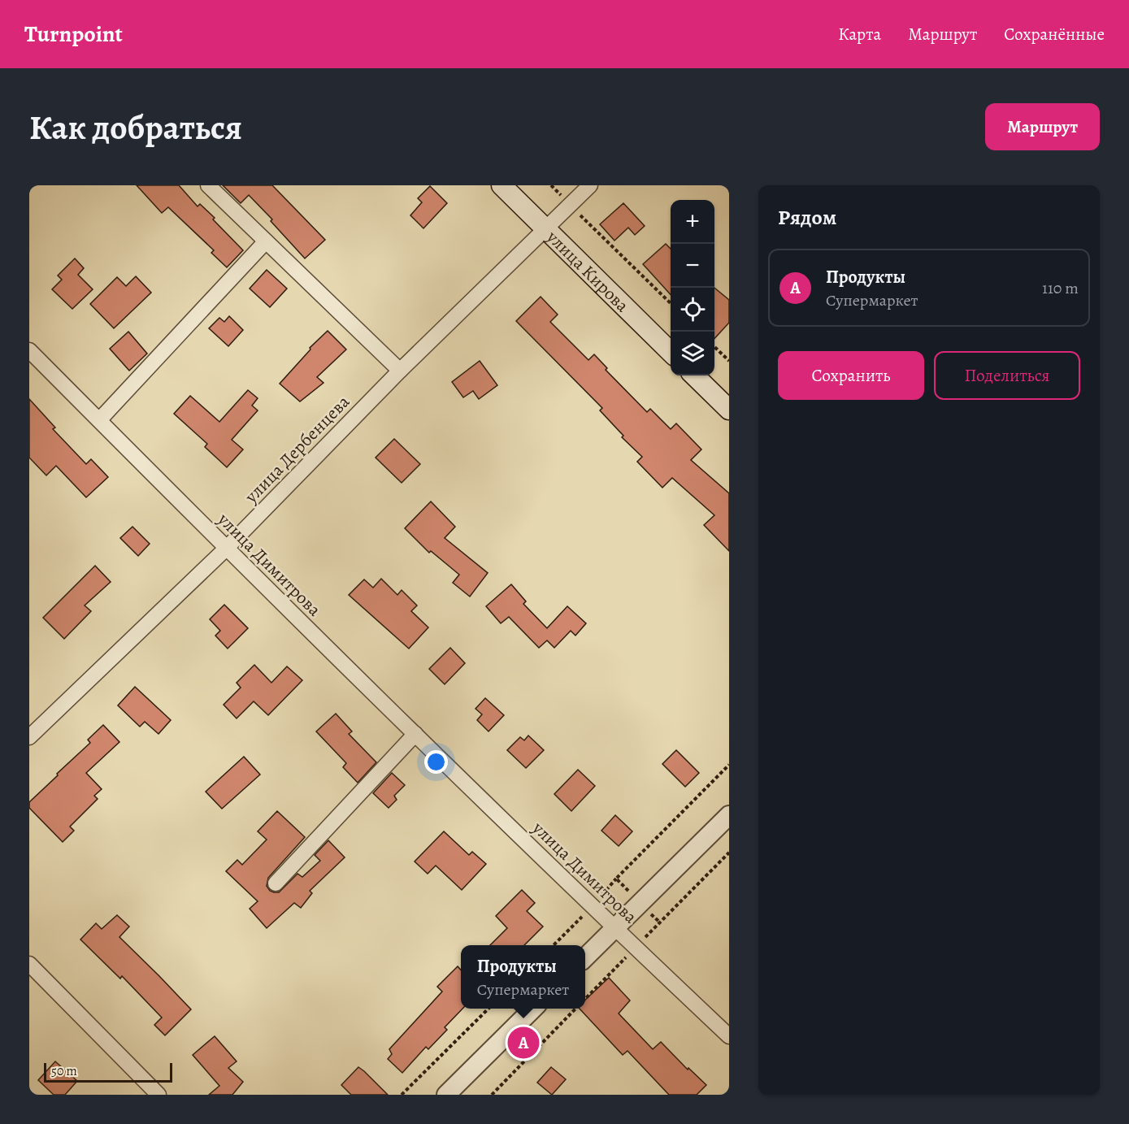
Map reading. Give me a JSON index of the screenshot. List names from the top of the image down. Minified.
{"streets":{"main road":["улица Кирова"],"street":["улица Дербенцева","улица Димитрова"]},"crossings":[["улица Кирова","улица Дербенцева"],["улица Дербенцева","улица Димитрова"]],"scale_bar":"50 m","page":{"header":"Turnpoint","nav":["Карта","Маршрут","Сохранённые"],"buttons":["Маршрут",["Сохранить","Поделиться"]],"title":"Как добраться","heading":"Рядом","map_buttons":["+","−"],"list":[{"mark":"A","name":"Продукты","note":"Супермаркет","value":"110 m"}],"popup":["Продукты","Супермаркет"],"pins":"A","scale":"50 m"}}
